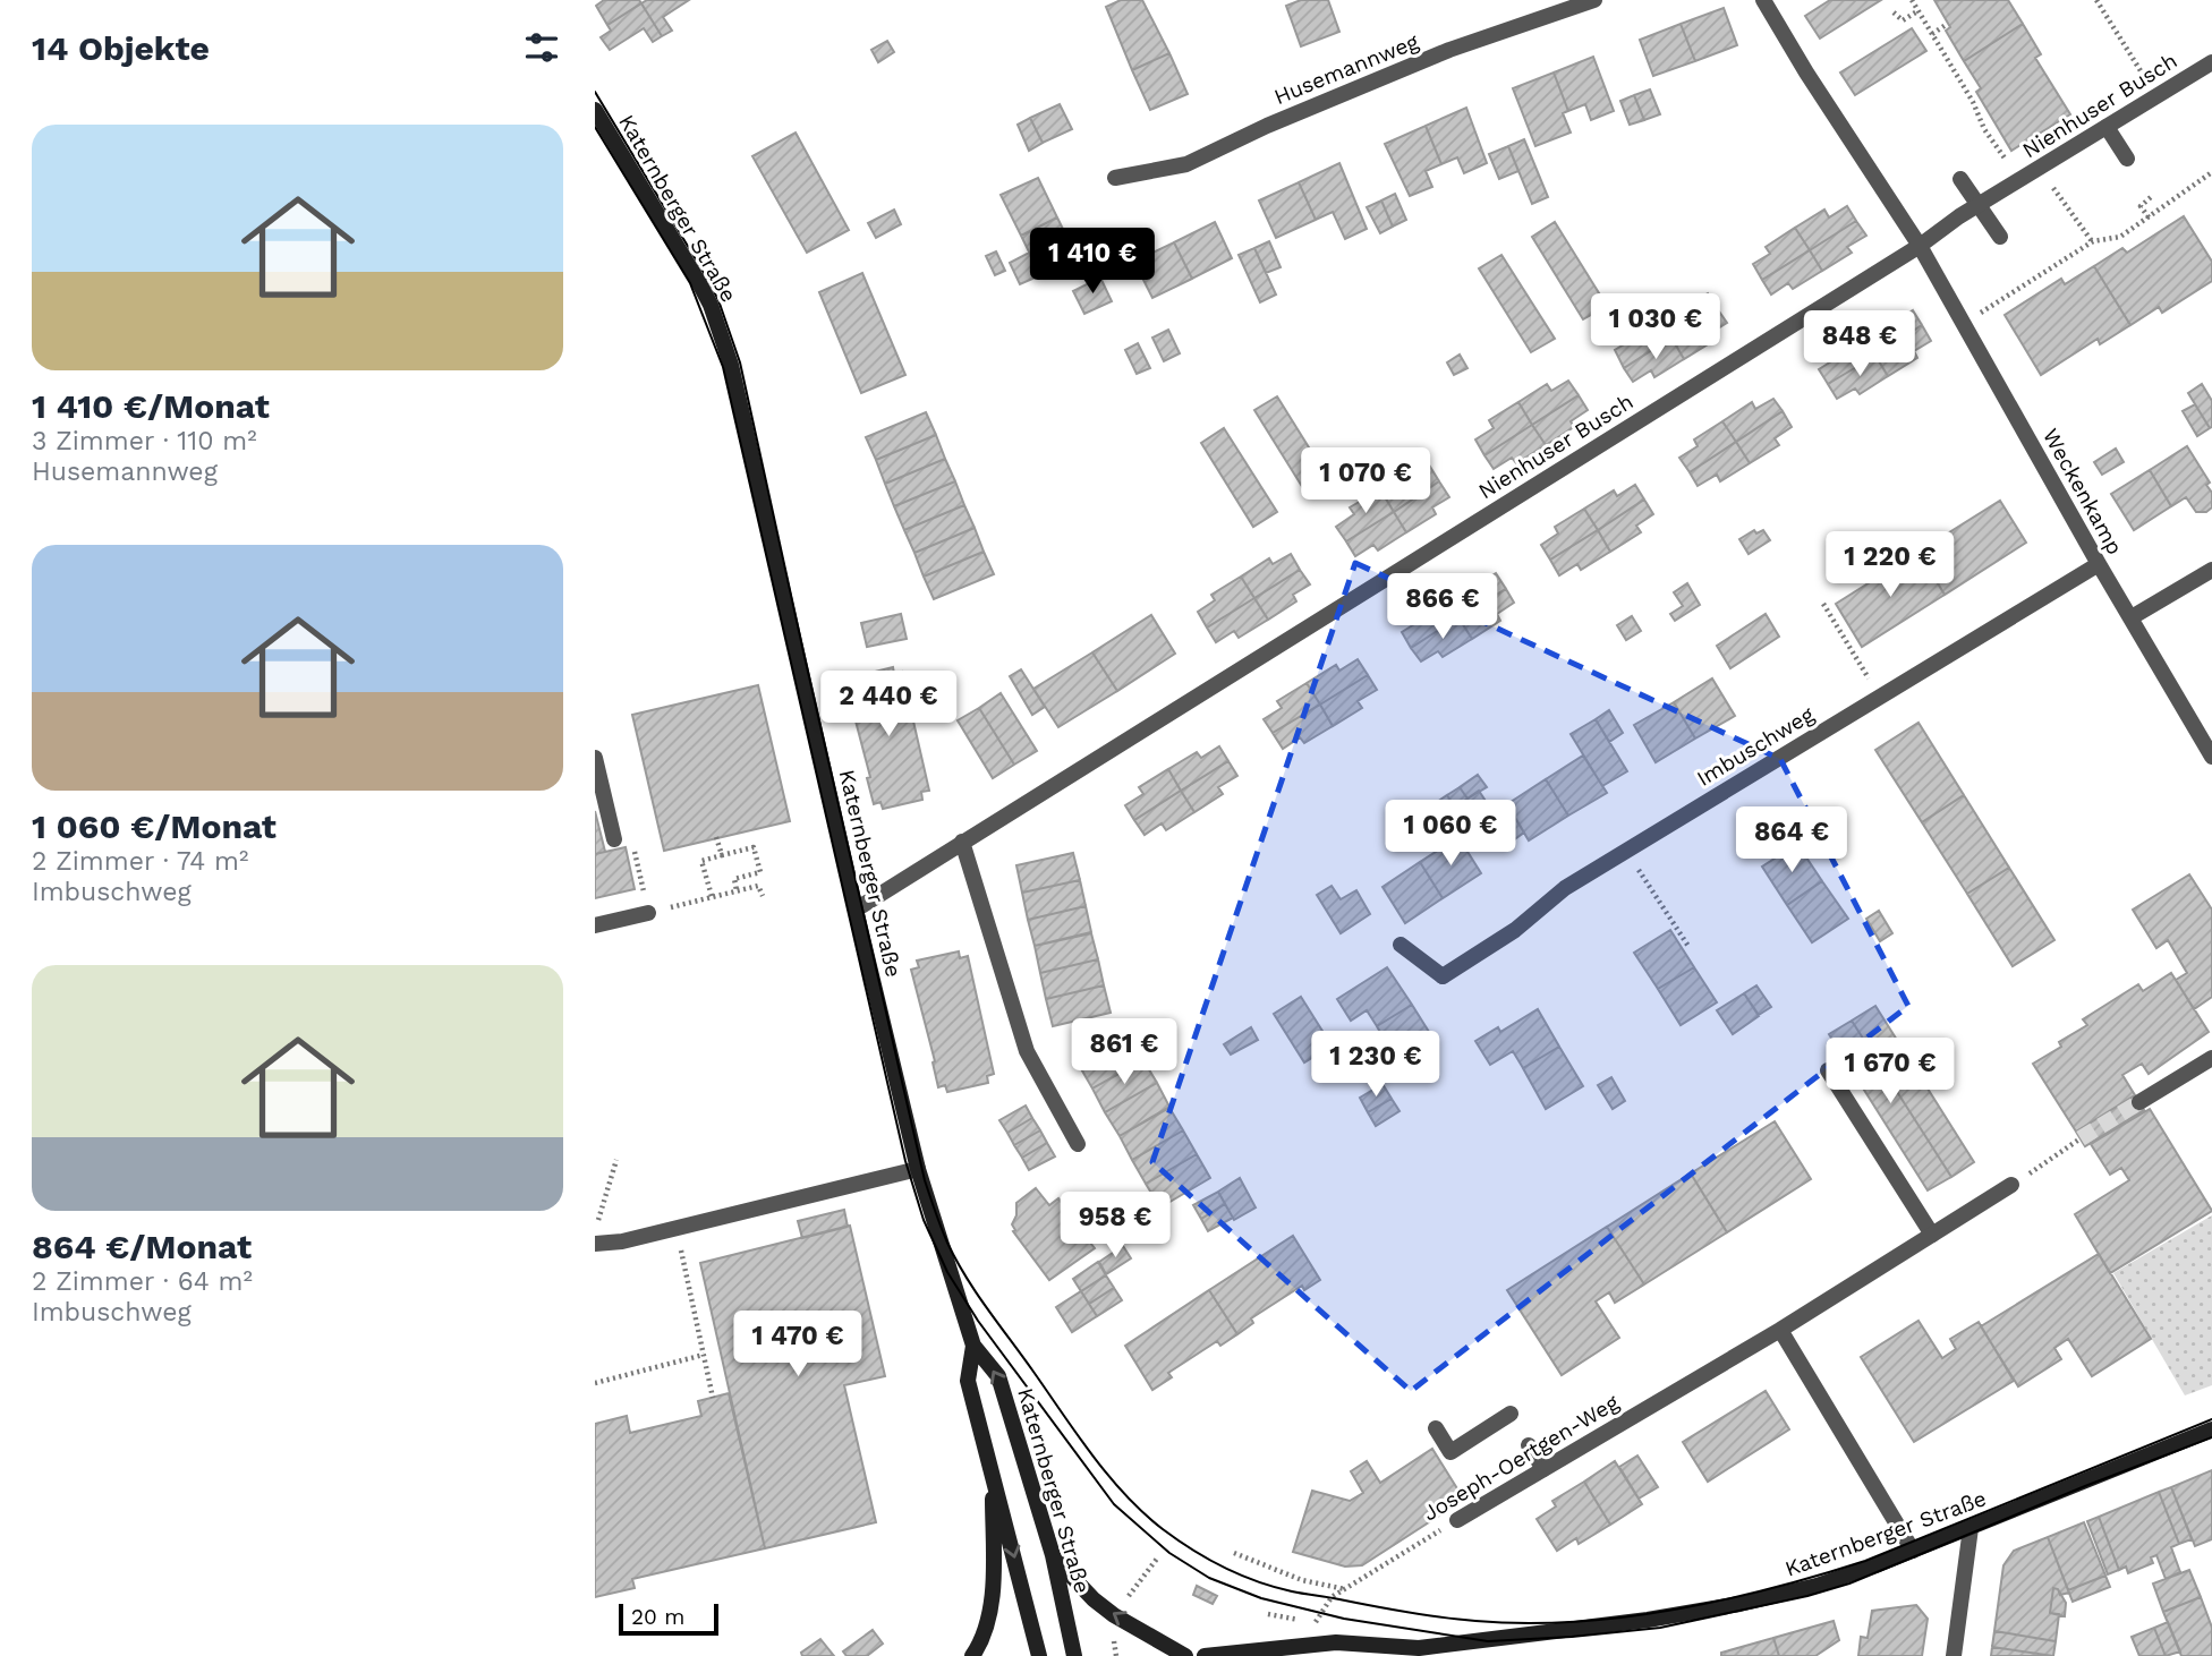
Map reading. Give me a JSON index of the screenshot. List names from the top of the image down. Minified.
{"streets":{"main road":["Katernberger Straße"],"street":["Husemannweg","Nienhuser Busch","Weckenkamp","Imbuschweg","Joseph-Oertgen-Weg"]},"crossings":[["Nienhuser Busch","Katernberger Straße"],["Nienhuser Busch","Weckenkamp"],["Katernberger Straße","Joseph-Oertgen-Weg"],["Weckenkamp","Imbuschweg"]],"scale_bar":"20 m","page":{"heading":"14 Objekte","list":[{"name":"1 410 €/Monat","note":"3 Zimmer · 110 m² · Husemannweg"},{"name":"1 060 €/Monat","note":"2 Zimmer · 74 m² · Imbuschweg"},{"name":"864 €/Monat","note":"2 Zimmer · 64 m² · Imbuschweg"}],"price":["1 410 €","1 030 €","848 €","1 070 €","1 220 €","866 €","2 440 €","1 060 €","864 €","861 €","1 230 €","1 670 €","958 €","1 470 €"],"scale":"20 m"}}
